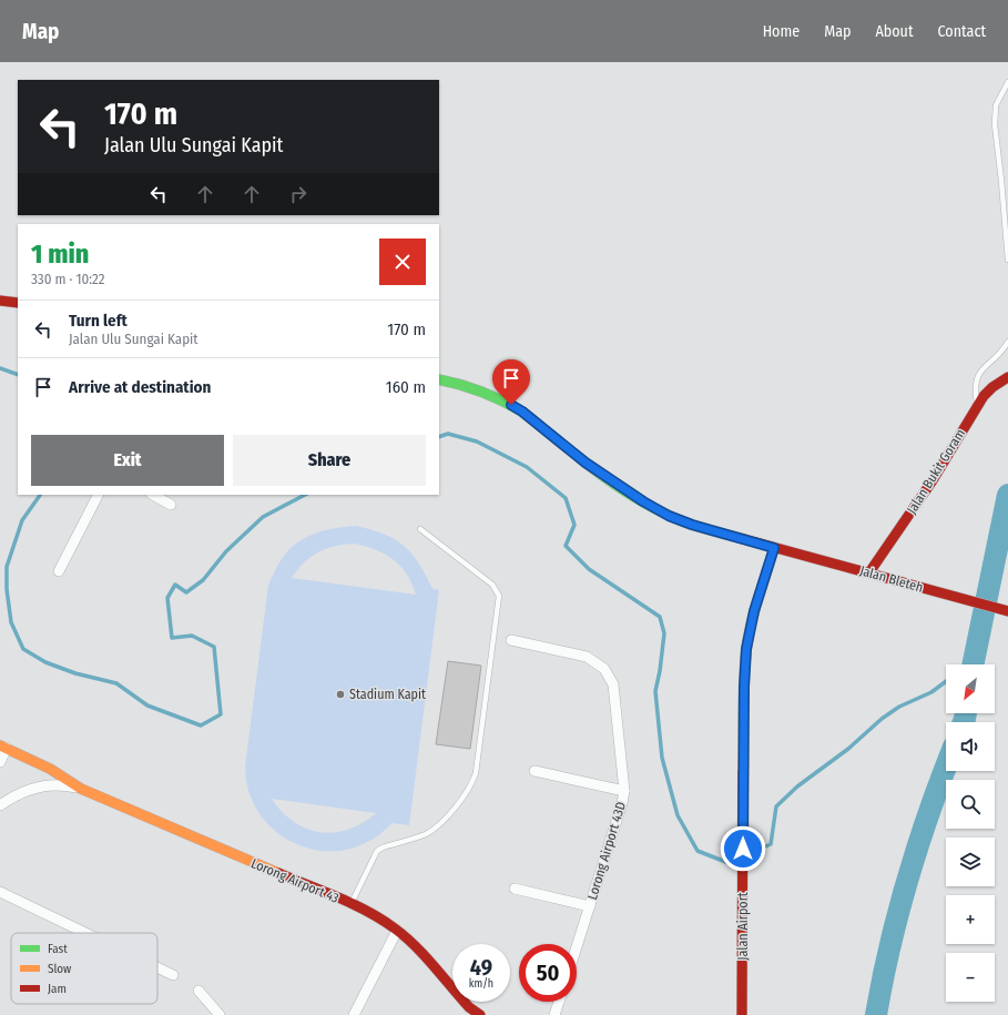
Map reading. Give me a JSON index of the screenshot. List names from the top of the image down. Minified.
{"streets":{"main road":["Jalan Bukit Goram","Jalan Bleteh","Lorong Airport 43","Jalan Airport"],"street":["Lorong Airport 43D"]},"crossings":[["Jalan Bukit Goram","Jalan Bleteh"],["Jalan Bleteh","Jalan Airport"]],"places":["Stadium Kapit"],"legend":["Fast","Slow","Jam"],"north":"bottom left","page":{"header":"Map","nav":["Home","Map","About","Contact"],"turn":["170 m","Jalan Ulu Sungai Kapit"],"heading":["1 min","330 m · 10:22"],"list":[{"name":"Turn left","note":"Jalan Ulu Sungai Kapit","value":"170 m"},{"name":"Arrive at destination","value":"160 m"}],"buttons":["Exit","Share"],"map_buttons":["+","−"],"speed":"49 km/h","limit":"50"}}
